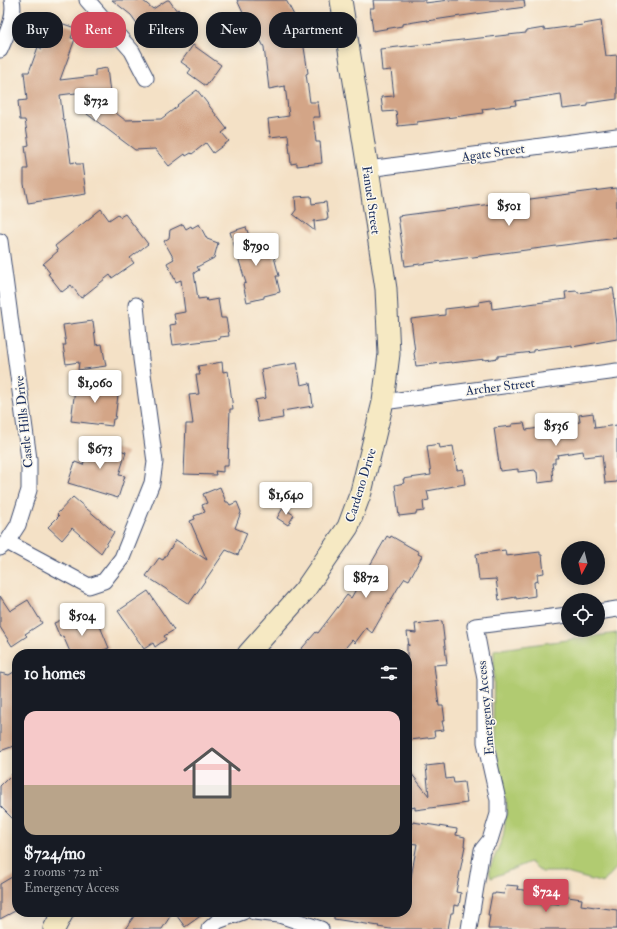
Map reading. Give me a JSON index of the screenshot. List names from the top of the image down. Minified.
{"streets":{"street":["Agate Street","Fanuel Street","Archer Street","Castle Hills Drive","Cardeno Drive","Emergency Access"]},"crossings":[["Agate Street","Fanuel Street"],["Fanuel Street","Archer Street"],["Fanuel Street","Cardeno Drive"],["Archer Street","Cardeno Drive"]],"north":"bottom","page":{"chip":["Buy","Rent","Filters","New","Apartment"],"price":["$732","$501","$790","$1,060","$536","$673","$1,640","$872","$504","$724"],"heading":"10 homes","list":[{"name":"$724/mo","note":"2 rooms · 72 m² · Emergency Access"}]}}
